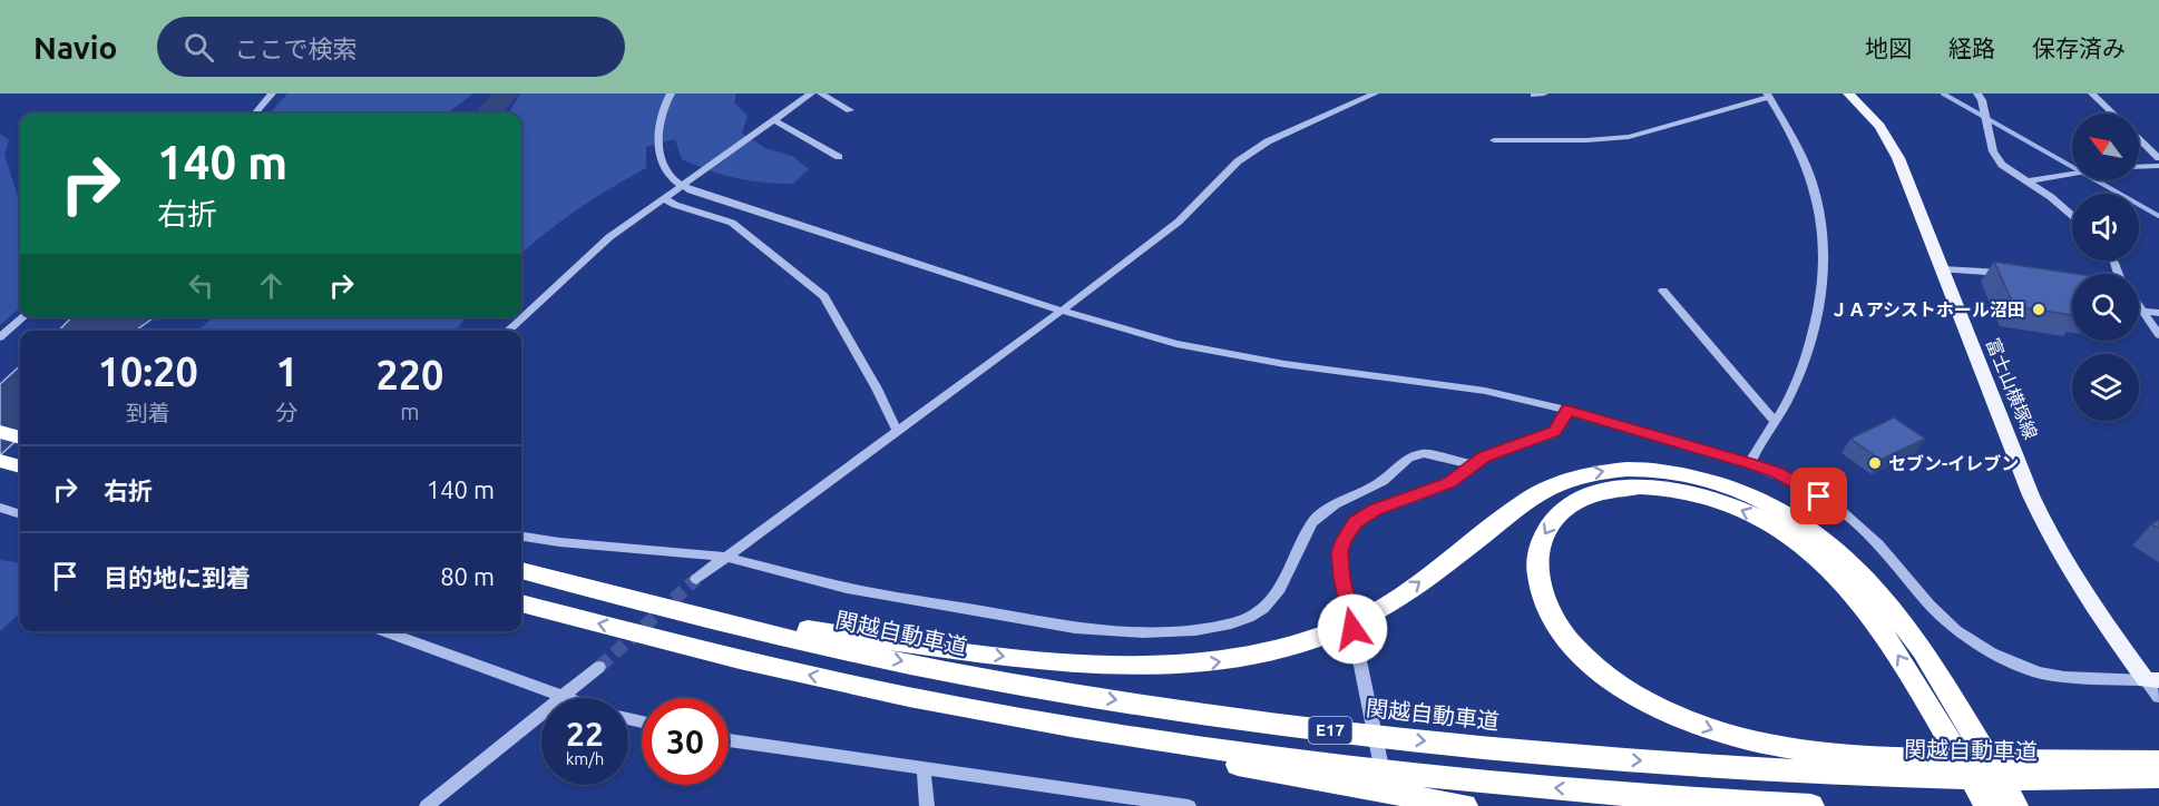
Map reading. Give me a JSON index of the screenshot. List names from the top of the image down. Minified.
{"streets":{"highway":["関越自動車道","E17"],"main road":["富士山横塚線"]},"places":["ＪＡアシストホール沼田","セブン-イレブン"],"north":"top left","page":{"header":"Navio","search":"ここで検索","nav":["地図","経路","保存済み"],"turn":["140 m","右折"],"eta":["10:20","到着","1","分","220","m"],"list":[{"name":"右折","value":"140 m"},{"name":"目的地に到着","value":"80 m"}],"speed":"22 km/h","limit":"30"}}
